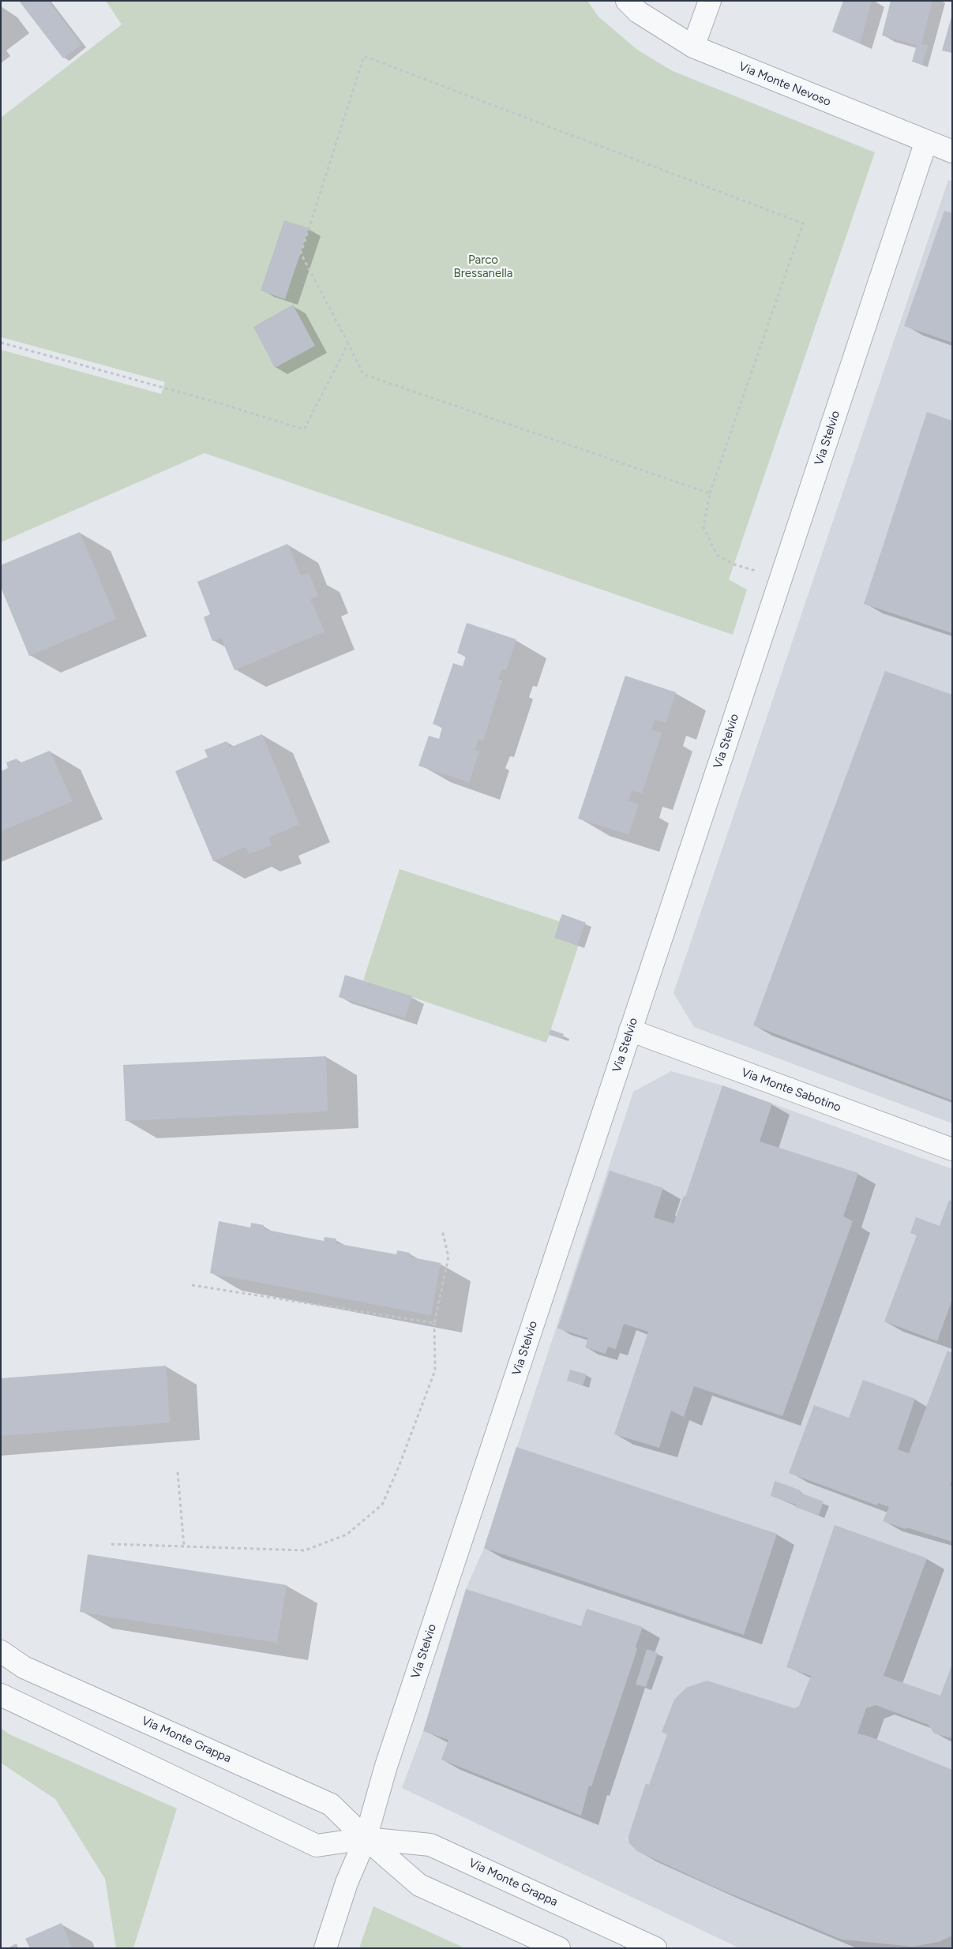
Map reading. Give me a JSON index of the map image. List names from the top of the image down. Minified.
{"streets":{"street":["Via Monte Nevoso","Via Stelvio","Via Monte Sabotino","Via Monte Grappa"]},"crossings":[["Via Monte Nevoso","Via Stelvio"],["Via Stelvio","Via Monte Sabotino"],["Via Stelvio","Via Monte Grappa"]],"parks":["Parco Bressanella"]}
